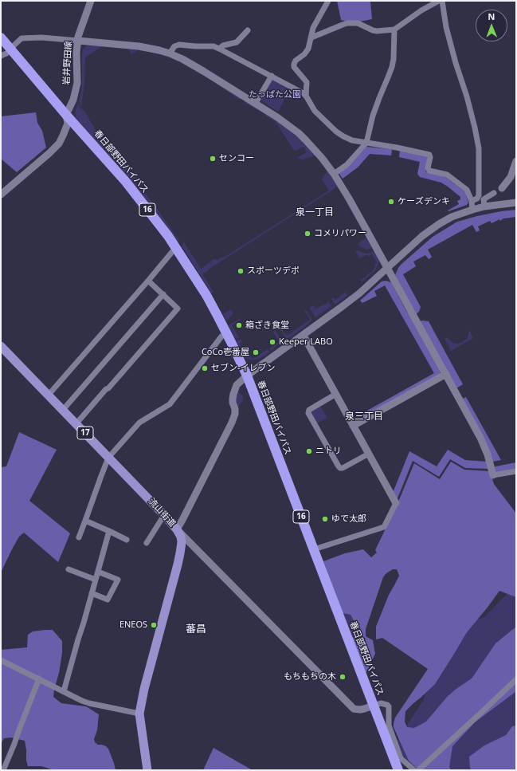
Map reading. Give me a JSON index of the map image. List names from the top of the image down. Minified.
{"streets":{"highway":["春日部野田バイパス","16"],"main road":["17","流山街道"],"street":["岩井野田線"]},"crossings":[["岩井野田線","春日部野田バイパス"]],"districts":["泉一丁目","泉三丁目","蕃昌"],"parks":["たっぱた公園"],"places":["センコー","ケーズデンキ","コメリパワー","スポーツデポ","箱ざき食堂","Keeper LABO","CoCo壱番屋","セブン-イレブン","ニトリ","ゆで太郎","ENEOS","もちもちの木"],"north":"top"}
